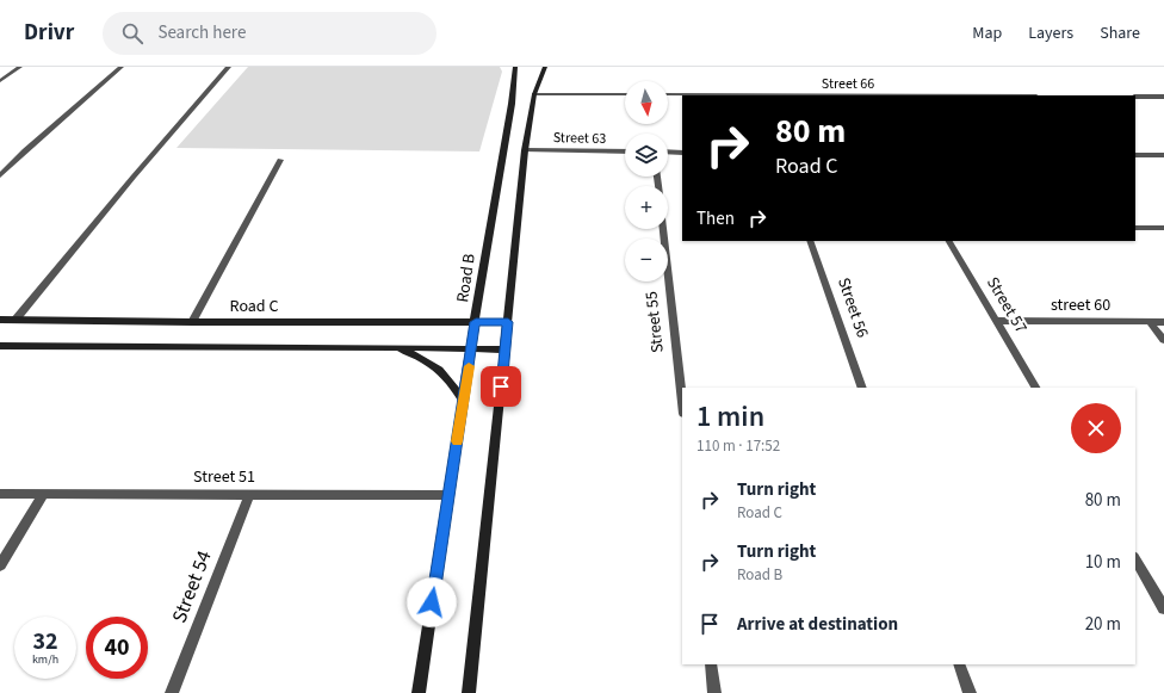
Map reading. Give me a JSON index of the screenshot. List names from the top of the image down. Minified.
{"streets":{"street":["Street 66","Street 63","Road B","Street 57","street 60","Road C","Street 56","Street 55","Street 51","Street 54"]},"crossings":[["Road B","Road C"],["Road B","Street 51"],["Street 57","street 60"],["Street 51","Street 54"]],"north":"bottom","page":{"header":"Drivr","search":"Search here","nav":["Map","Layers","Share"],"map_buttons":["+","−"],"turn":["80 m","Road C"],"then":"Then","heading":["1 min","110 m · 17:52"],"list":[{"name":"Turn right","note":"Road C","value":"80 m"},{"name":"Turn right","note":"Road B","value":"10 m"},{"name":"Arrive at destination","value":"20 m"}],"speed":"32 km/h","limit":"40"}}
